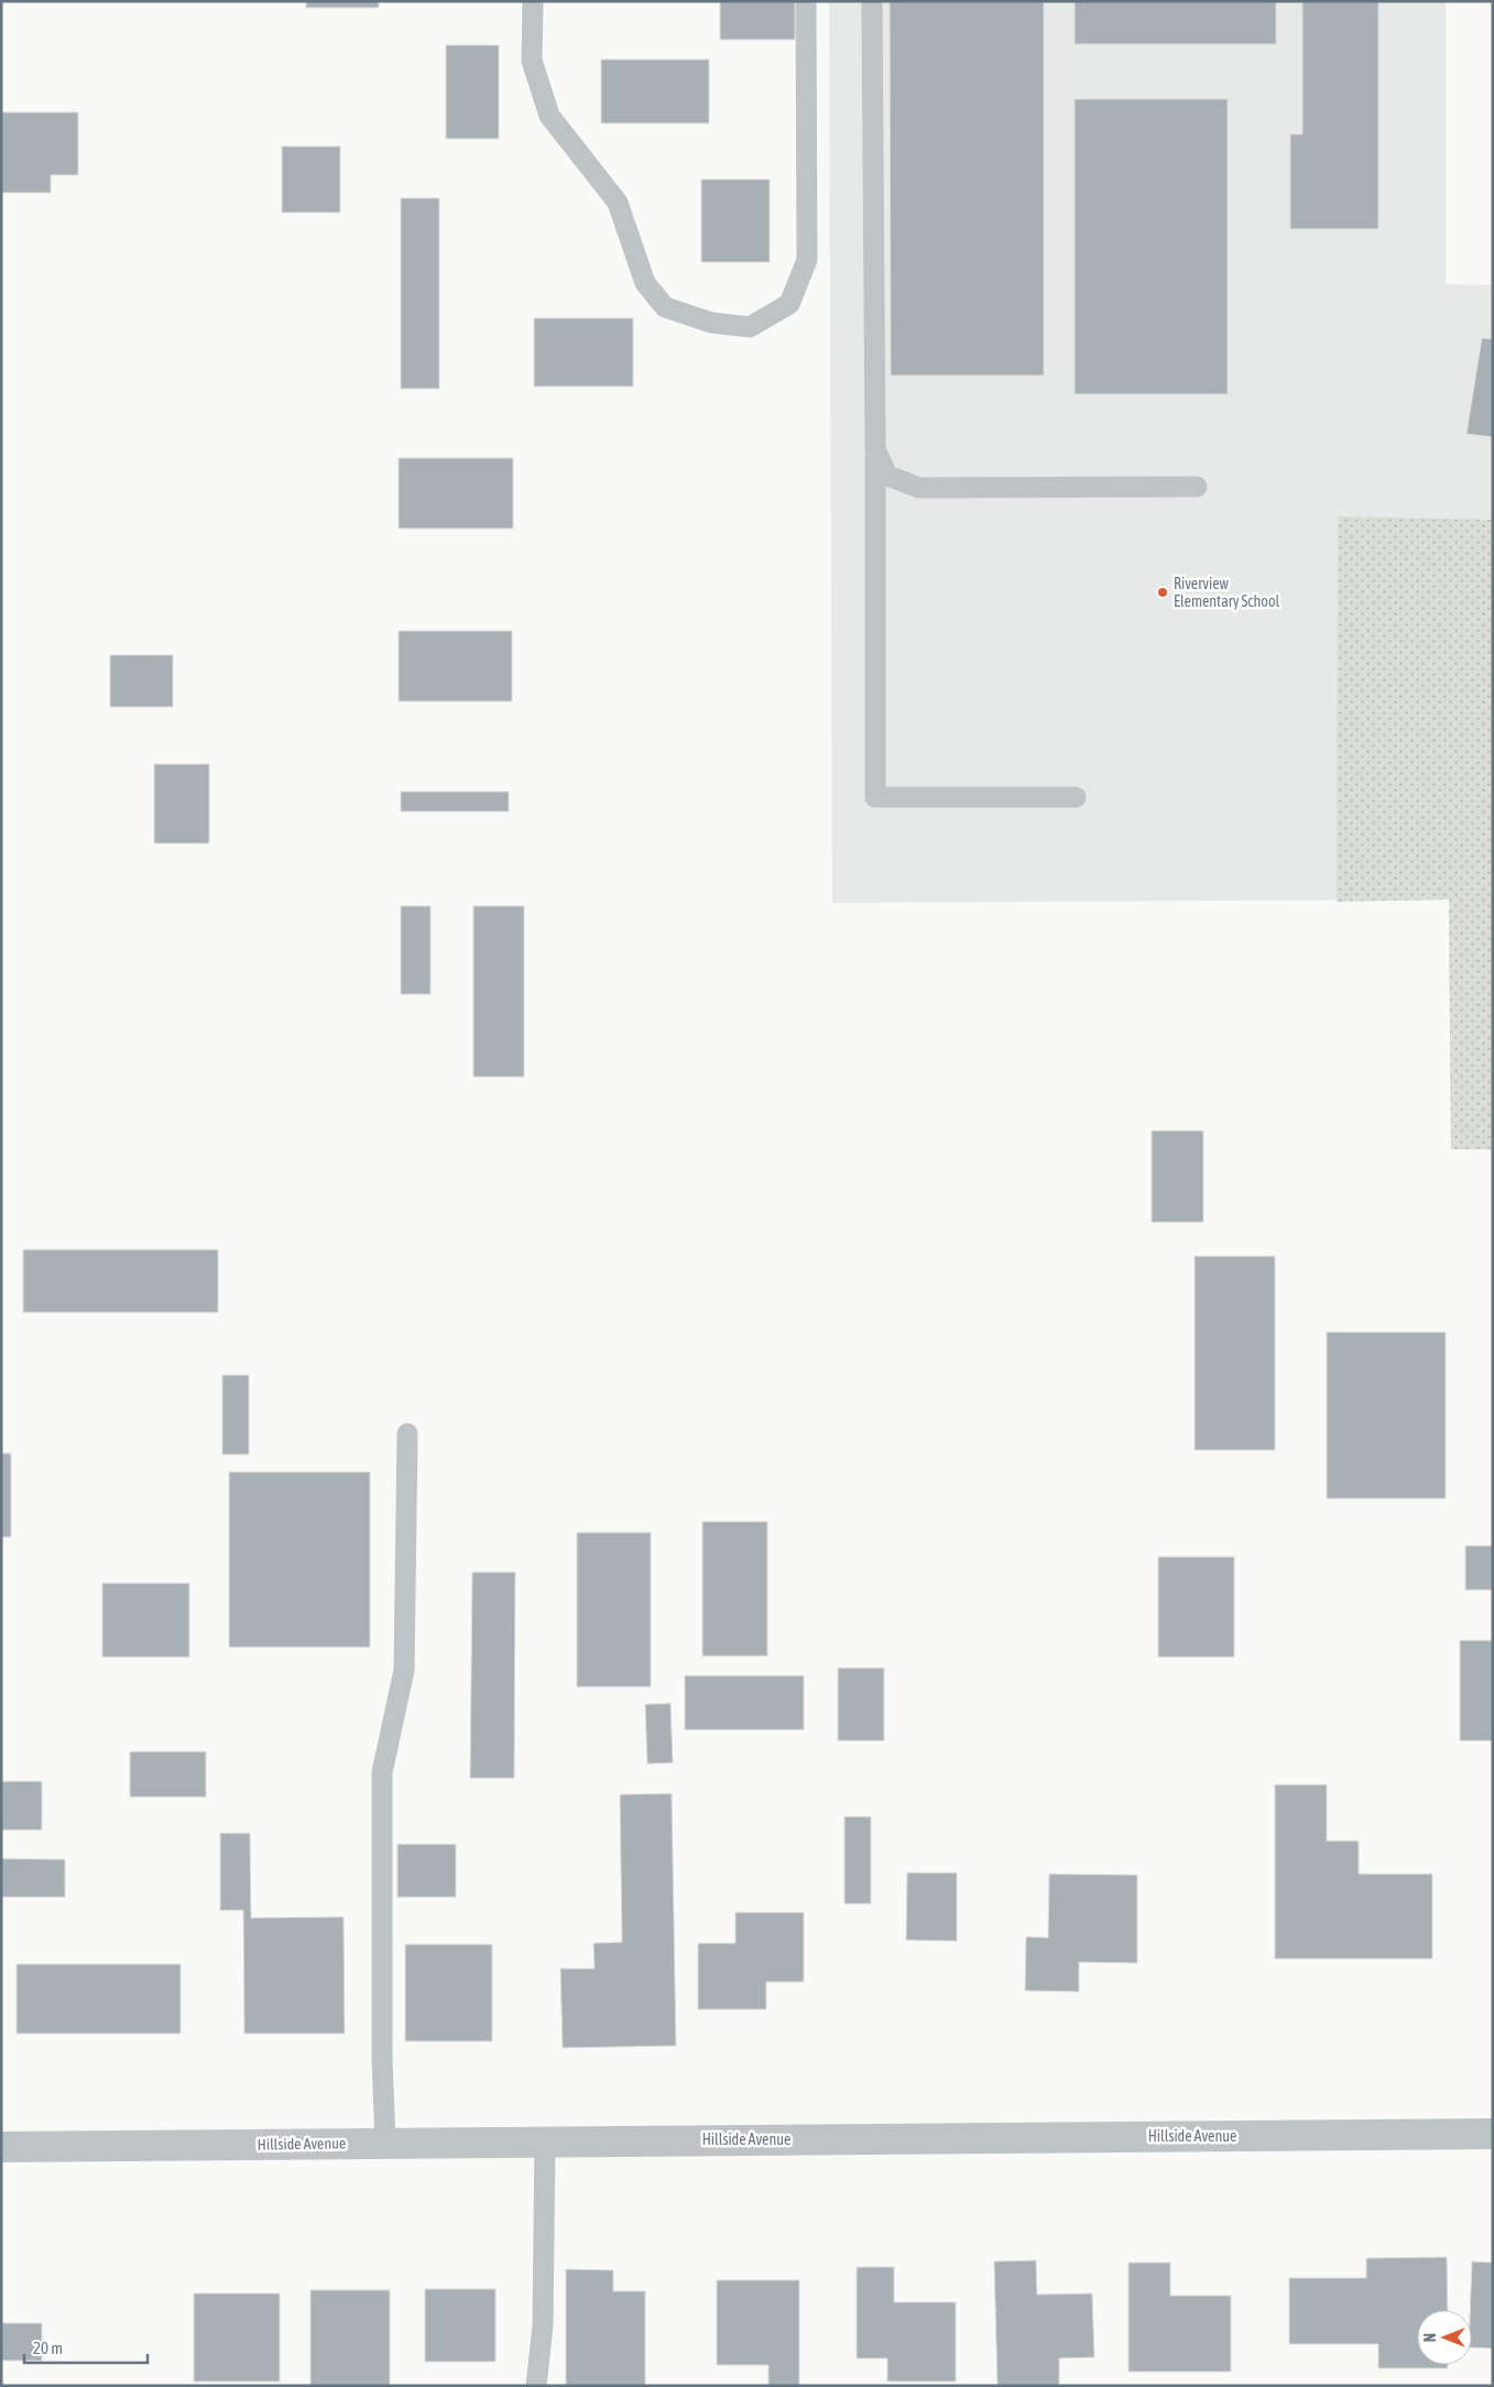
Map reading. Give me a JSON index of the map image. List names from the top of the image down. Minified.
{"streets":{"street":["Hillside Avenue"]},"places":["Riverview Elementary School"],"scale_bar":"20 m","north":"left"}
